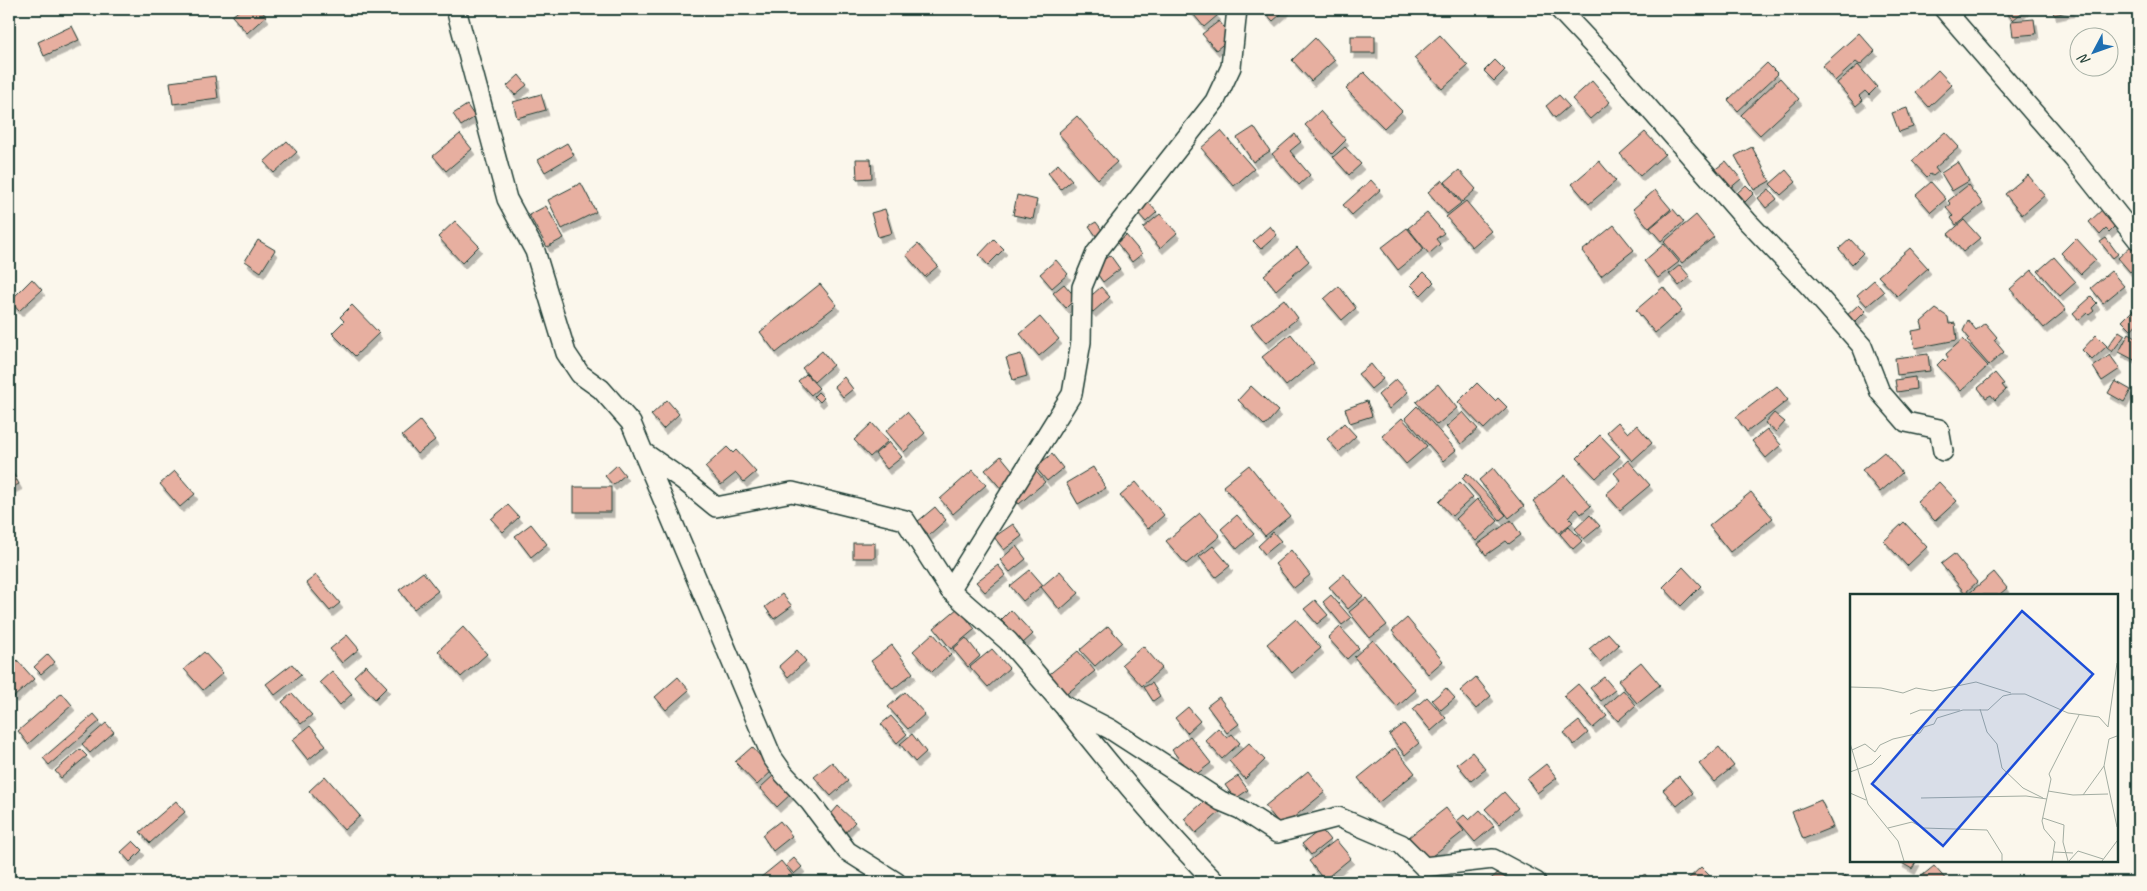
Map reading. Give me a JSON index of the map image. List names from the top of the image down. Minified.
{"north":"bottom left"}
